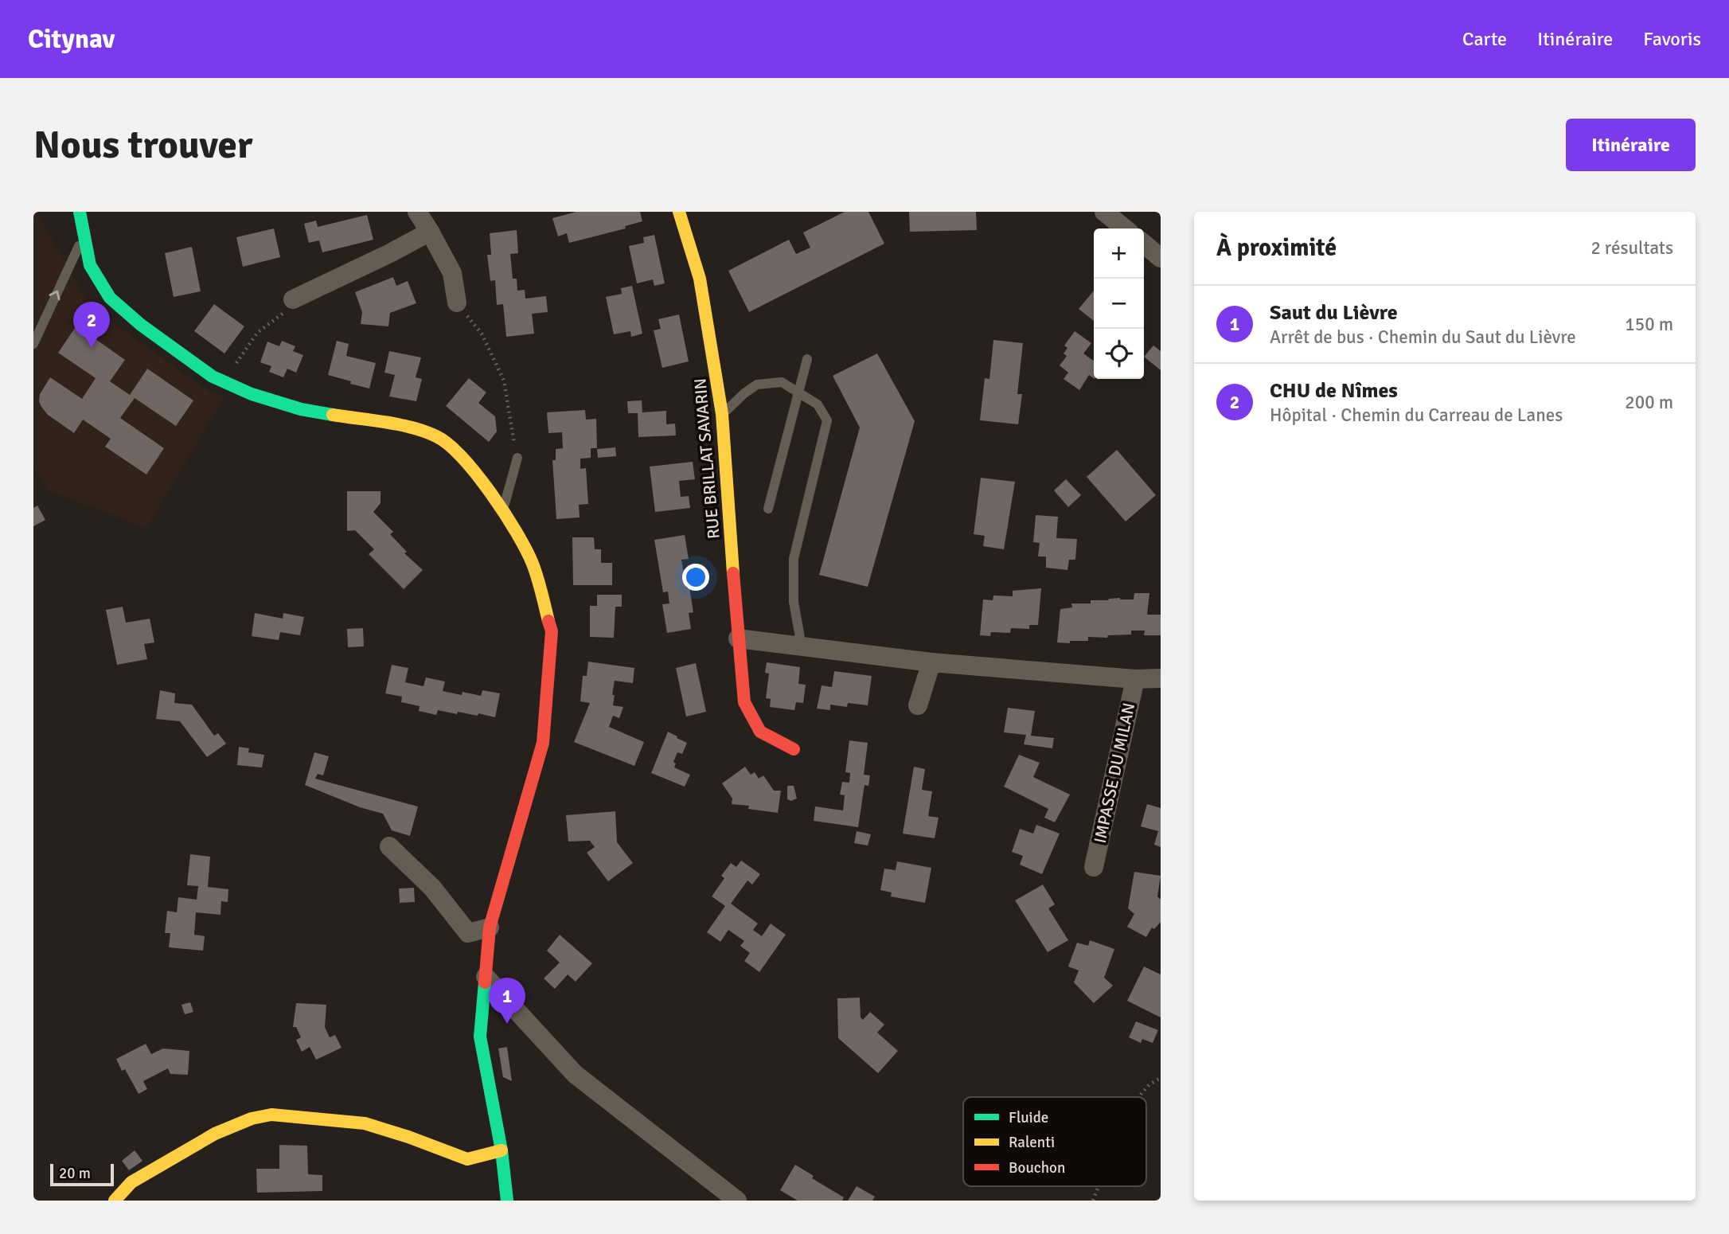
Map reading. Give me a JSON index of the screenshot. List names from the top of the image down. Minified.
{"streets":{"street":["RUE BRILLAT SAVARIN","IMPASSE DU MILAN"]},"legend":["Fluide","Ralenti","Bouchon"],"scale_bar":"20 m","page":{"header":"Citynav","nav":["Carte","Itinéraire","Favoris"],"buttons":"Itinéraire","title":"Nous trouver","heading":["À proximité","2 résultats"],"map_buttons":["+","−"],"list":[{"mark":"1","name":"Saut du Lièvre","note":"Arrêt de bus · Chemin du Saut du Lièvre","value":"150 m"},{"mark":"2","name":"CHU de Nîmes","note":"Hôpital · Chemin du Carreau de Lanes","value":"200 m"}],"pins":["2","1"],"scale":"20 m"}}
